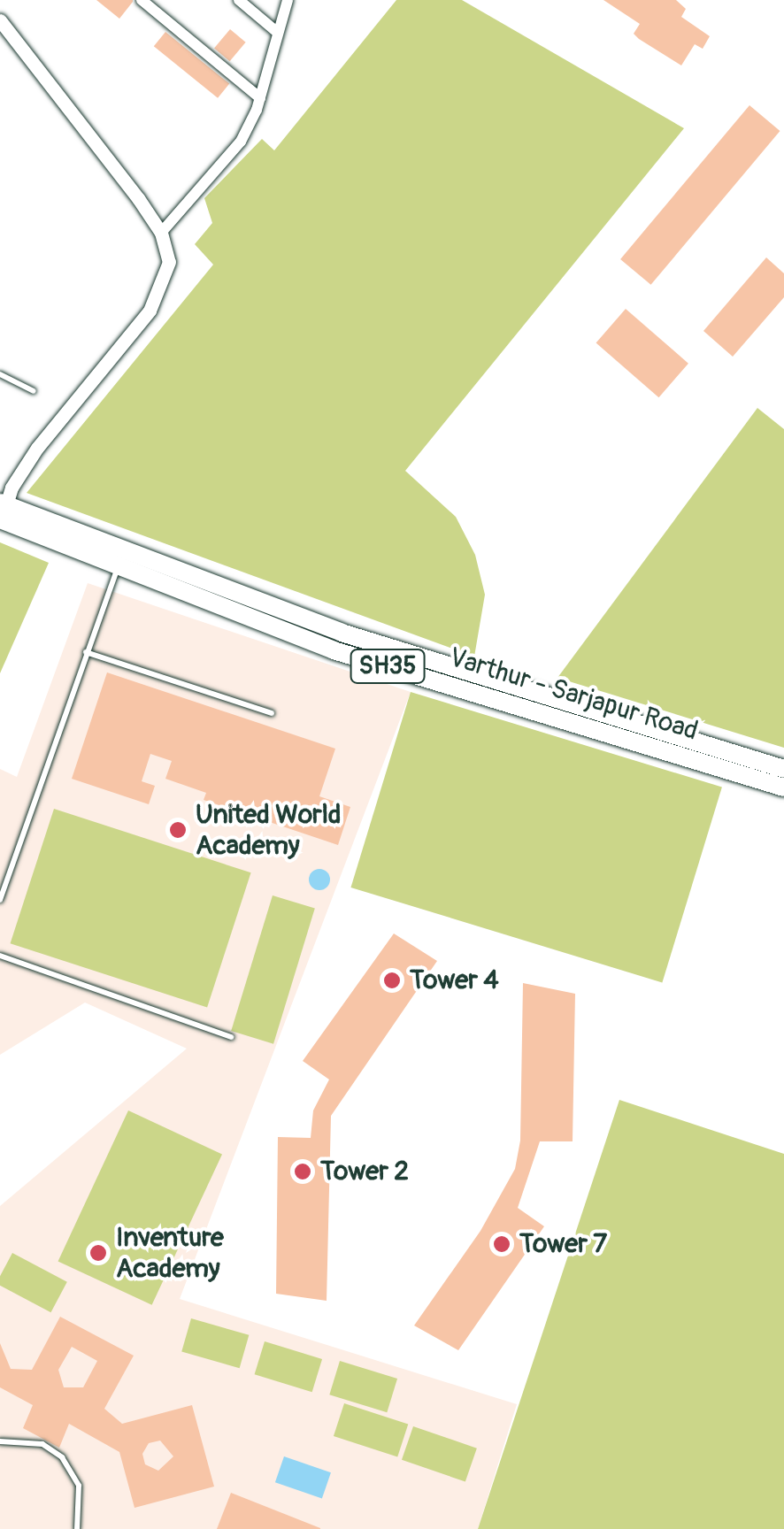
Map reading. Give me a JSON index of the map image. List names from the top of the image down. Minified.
{"streets":{"main road":["SH35","Varthur - Sarjapur Road"]},"places":["United World Academy","Tower 4","Tower 2","Tower 7","Inventure Academy"]}
